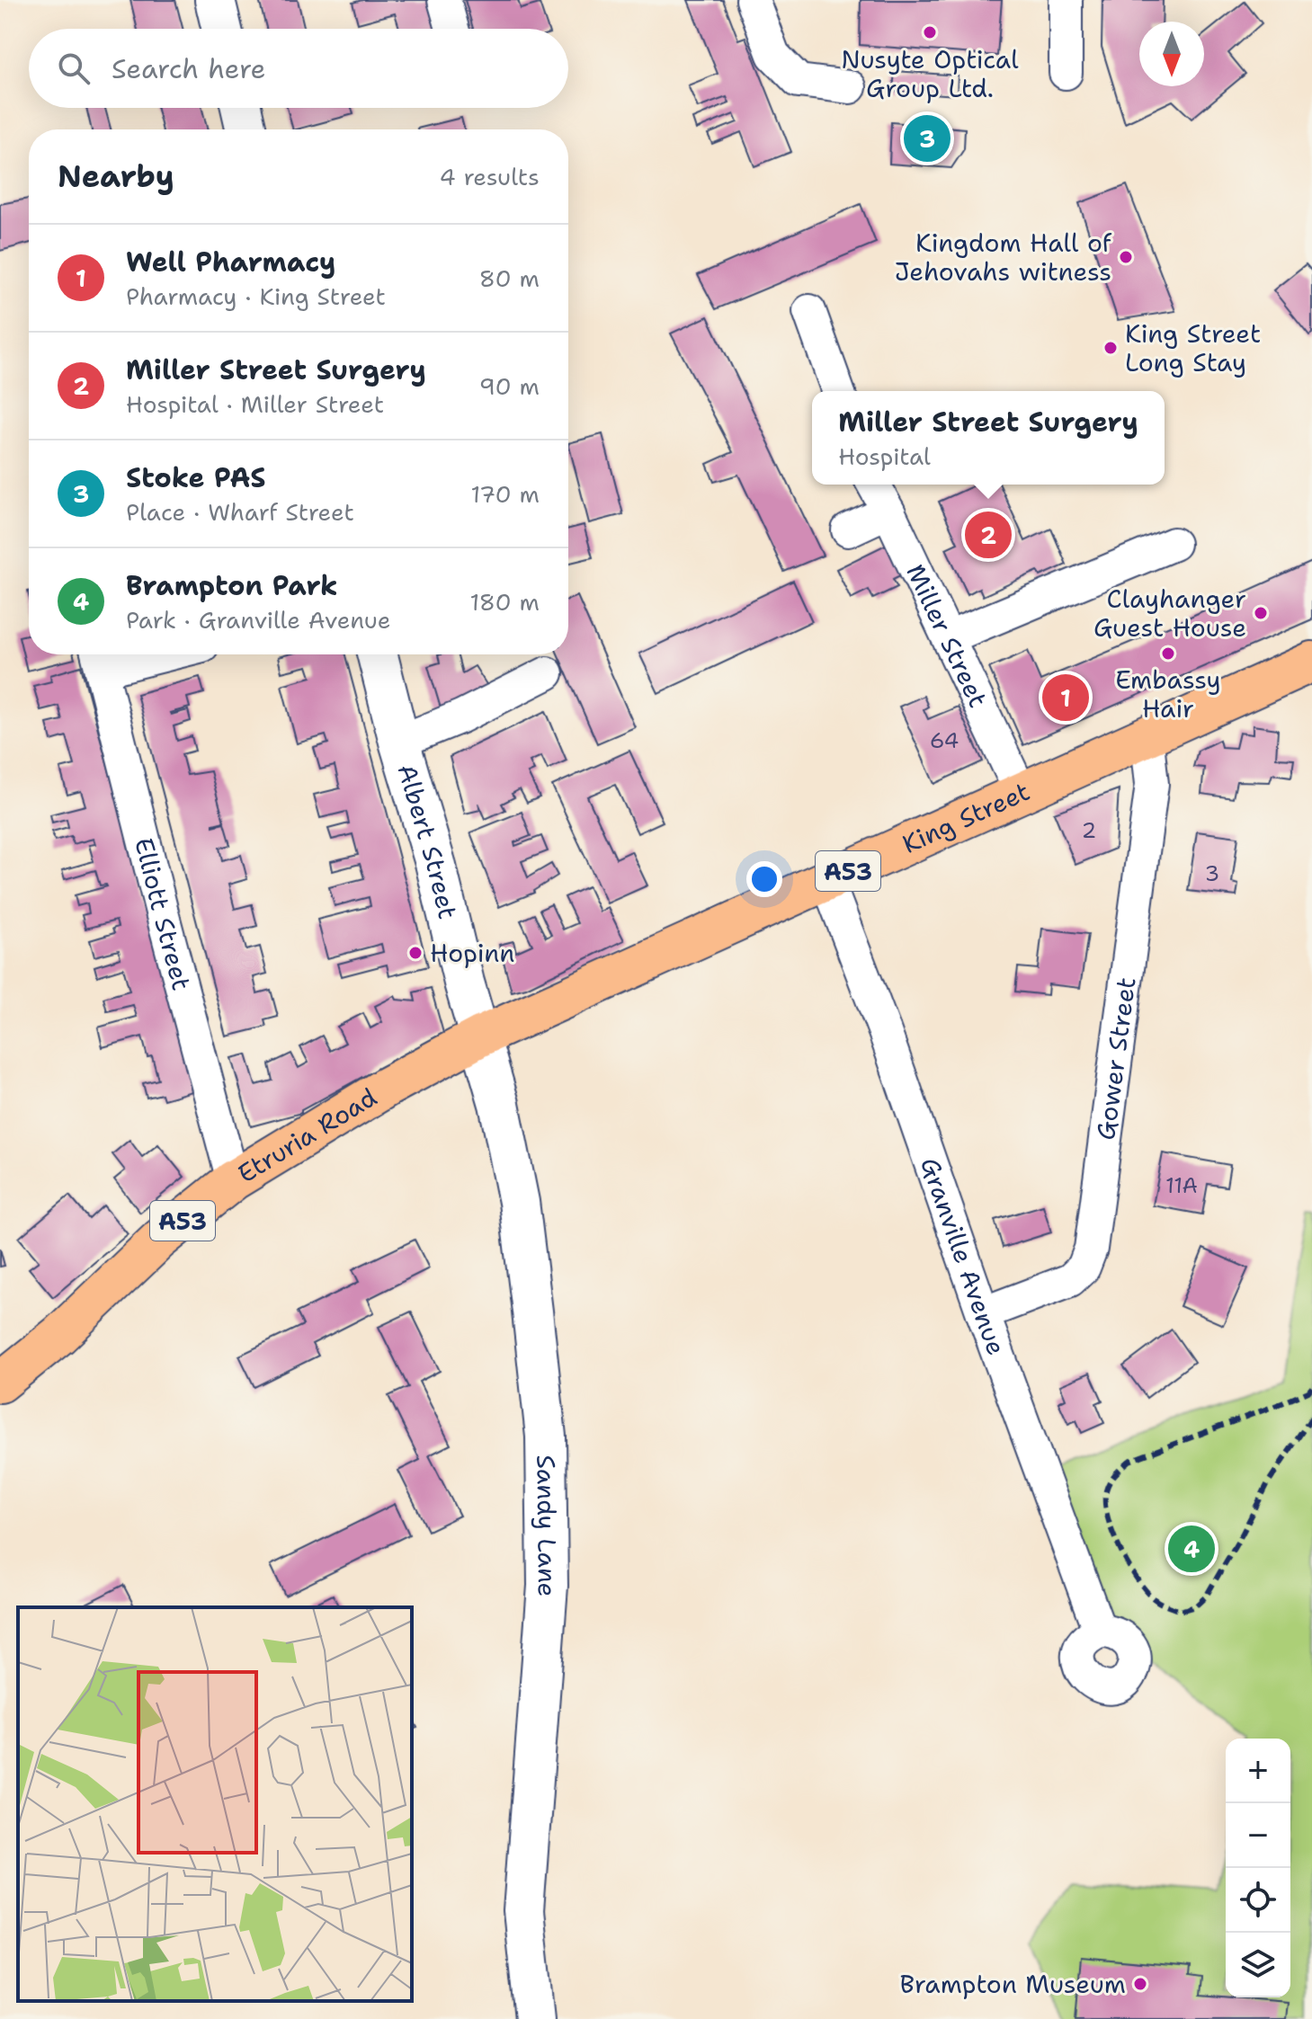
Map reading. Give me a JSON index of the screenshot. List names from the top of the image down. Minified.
{"streets":{"highway":["King Street","A53","Etruria Road"],"street":["Miller Street","Albert Street","Elliott Street","Gower Street","Granville Avenue","Sandy Lane"]},"crossings":[["Miller Street","King Street"],["King Street","Albert Street"],["King Street","Gower Street"],["King Street","Etruria Road"],["King Street","Granville Avenue"],["King Street","Sandy Lane"],["Albert Street","Sandy Lane"],["Elliott Street","Etruria Road"],["Gower Street","Granville Avenue"]],"places":["Nusyte Optical Group Ltd.","Kingdom Hall of Jehovahs witness","King Street Long Stay","Clayhanger Guest House","Embassy Hair","Hopinn","Brampton Museum"],"house_numbers":["64","2","3","11A"],"north":"bottom","page":{"search":"Search here","pins":["3","2","1","4"],"heading":["Nearby","4 results"],"list":[{"mark":"1","name":"Well Pharmacy","note":"Pharmacy · King Street","value":"80 m"},{"mark":"2","name":"Miller Street Surgery","note":"Hospital · Miller Street","value":"90 m"},{"mark":"3","name":"Stoke PAS","note":"Place · Wharf Street","value":"170 m"},{"mark":"4","name":"Brampton Park","note":"Park · Granville Avenue","value":"180 m"}],"popup":["Miller Street Surgery","Hospital"],"map_buttons":["+","−"]}}
